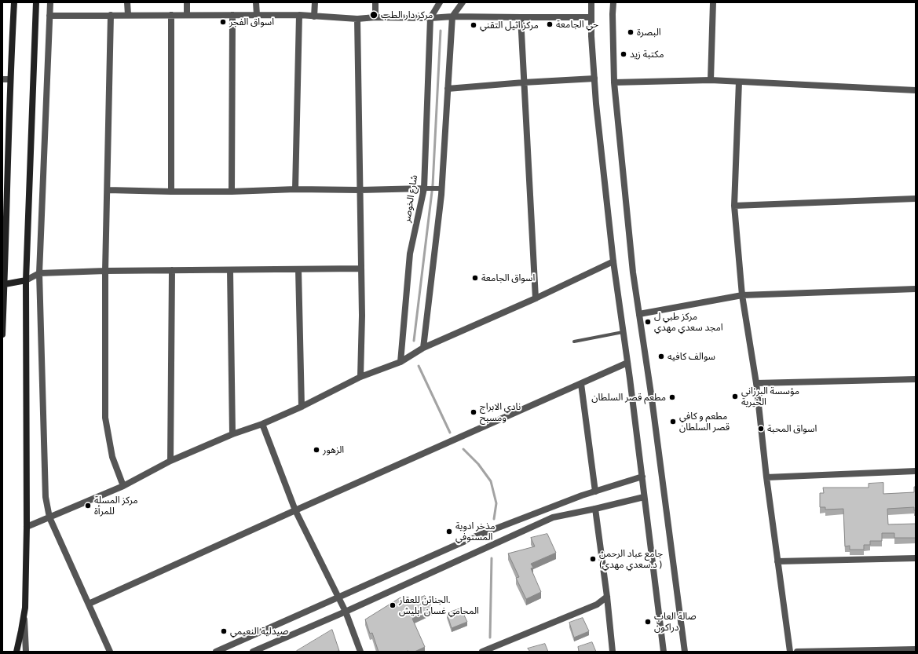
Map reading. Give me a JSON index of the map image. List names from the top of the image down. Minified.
{"streets":{"street":["شارع الخوصر"]},"places":["مركز دار الطب","اسواق الفجر","حي الجامعة","مركز اثيل التقني","البصرة","مكتبة زيد","اسواق الجامعة","مركز طبي ل امجد سعدي مهدي","سوالف كافيه","مؤسسة البرزاني الخيرية","مطعم قصر السلطان","نادي الابراج ومسبح","مطعم و كافي قصر السلطان","اسواق المحبة","الزهور","مركز المسلة للمرأة","مذخر ادویة المستوفي","جامع عباد الرحمن (د.سعدي مهدي )","الجنائن للعقار. المحامي غسان ابليش","صالة العاب دراكون","صيدلية النعيمي"]}
